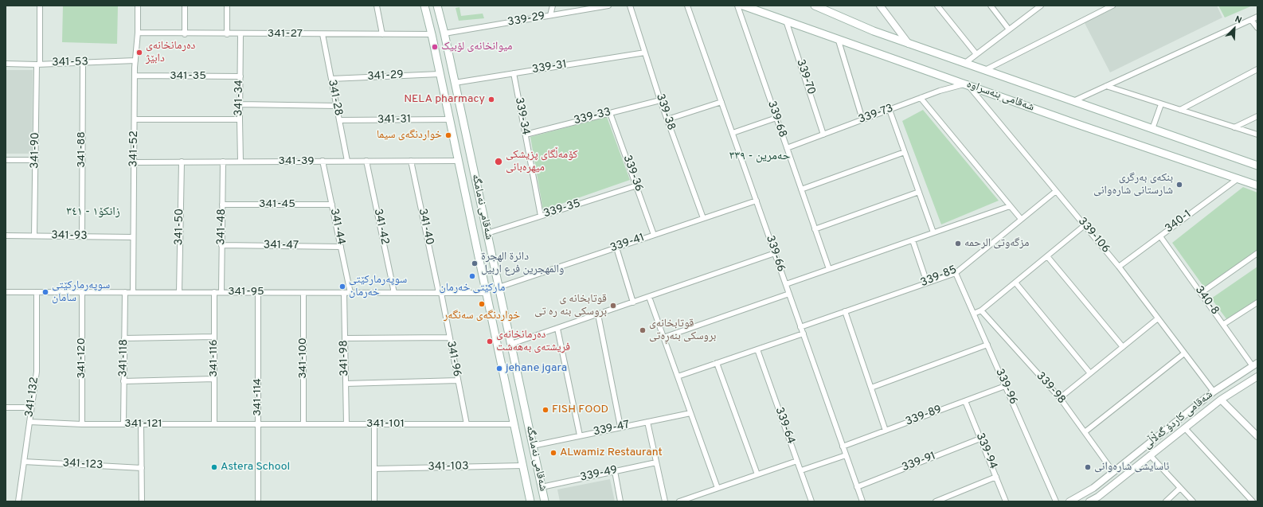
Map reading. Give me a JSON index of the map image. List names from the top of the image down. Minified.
{"streets":{"main road":["شەقامی بنەسراوە","شەقامی نەمامگە"],"street":["339-29","341-27","341-53","339-31","341-35","341-29","339-70","341-34","341-28","339-38","339-73","339-34","339-33","339-68","341-31","341-52","341-88","341-90","341-39","339-36","341-45","339-35","340-1","341-50","341-48","341-44","341-42","341-40","339-106","341-93","339-41","341-47","339-66","339-85","341-95","340-8","341-120","341-118","341-116","341-100","341-98","341-96","339-96","339-98","341-132","341-114","339-89","شەقامی کاردۆ گەڵاڵی","341-121","341-101","339-64","339-47","339-94","339-91","341-123","341-103","339-49"]},"crossings":[["339-29","شەقامی نەمامگە"],["341-27","341-34"],["341-27","341-28"],["341-27","341-52"],["341-27","شەقامی نەمامگە"],["341-53","341-52"],["341-53","341-88"],["341-53","341-90"],["339-31","339-38"],["339-31","339-34"],["339-31","شەقامی نەمامگە"],["341-35","341-34"],["341-35","341-52"],["341-29","341-28"],["341-29","شەقامی نەمامگە"],["339-70","شەقامی بنەسراوە"],["339-70","339-73"],["شەقامی بنەسراوە","339-73"],["شەقامی بنەسراوە","340-1"],["شەقامی بنەسراوە","339-106"],["341-34","341-39"],["341-28","341-31"],["341-28","341-39"],["339-38","339-33"],["339-38","339-41"],["339-73","339-68"],["339-73","339-106"],["339-34","339-33"],["339-34","339-35"],["339-33","339-36"],["341-31","شەقامی نەمامگە"],["341-52","341-39"],["341-52","341-93"],["341-52","341-95"],["341-88","341-93"],["341-90","341-93"],["341-39","شەقامی نەمامگە"],["341-39","341-50"],["341-39","341-48"],["341-39","341-44"],["341-39","341-42"],["341-39","341-40"],["339-36","339-35"],["339-36","339-41"],["341-45","341-48"],["341-45","341-44"],["شەقامی نەمامگە","339-35"],["شەقامی نەمامگە","339-41"],["شەقامی نەمامگە","341-95"],["شەقامی نەمامگە","341-101"],["شەقامی نەمامگە","339-47"],["شەقامی نەمامگە","341-103"],["شەقامی نەمامگە","339-49"],["340-1","339-106"],["340-1","340-8"],["341-50","341-95"],["341-48","341-47"],["341-48","341-95"],["341-44","341-47"],["341-44","341-95"],["341-42","341-95"],["341-40","341-95"],["341-40","341-96"],["339-106","339-85"],["339-106","شەقامی کاردۆ گەڵاڵی"],["339-41","339-66"],["339-66","339-85"],["339-66","339-89"],["339-66","339-91"],["339-85","339-96"],["341-95","341-120"],["341-95","341-118"],["341-95","341-116"],["341-95","341-100"],["341-95","341-98"],["341-95","341-96"],["341-95","341-132"],["341-95","341-114"],["340-8","شەقامی کاردۆ گەڵاڵی"],["341-120","341-121"],["341-118","341-121"],["341-116","341-121"],["341-100","341-101"],["341-98","341-101"],["341-96","341-101"],["339-96","339-89"],["339-98","شەقامی کاردۆ گەڵاڵی"],["341-132","341-121"],["341-132","341-123"],["341-114","341-121"],["341-114","341-101"],["339-89","339-94"],["341-121","341-101"],["339-94","339-91"]],"districts":["حەمرین - ٣٣٩","زانکۆ١ - ٣٤١"],"places":["میوانخانەی لۆبیک","دەرمانخانەی دابێژ","NELA pharmacy","خواردنگەی سیما","کۆمەڵگای پزیشکی میهرەبانی","بنكەی بەرگری شارستانی شارەوانی","مزگەوتی الرحمە","دائرة الهجرة والمهجرين فرع اربيل","مارکێتی خەرمان","سوپەرمارکێتی خەرمان","سوپەرمارکێتی سامان","خواردنگەی سەنگەر","قوتابخانه ى بروسكى بنه ره تى","قوتابخانەی بروسکی بنەڕەتی","دەرمانخانەی فریشتەی بەهەشت","jehane jgara","FISH FOOD","ALwamiz Restaurant","Astera School","ئاسایشی شارەوانی"],"north":"top right"}
